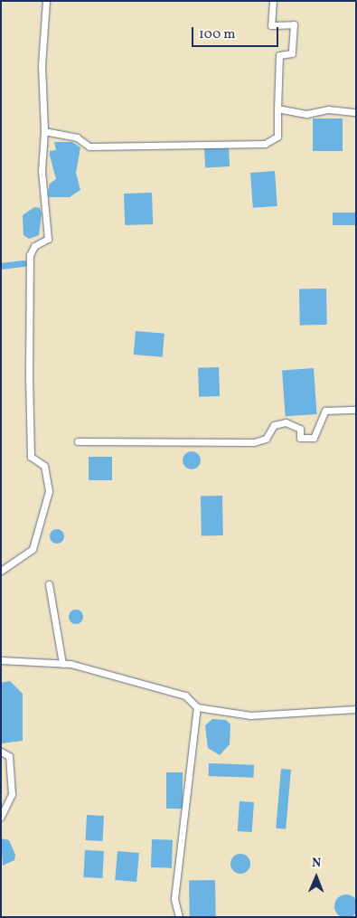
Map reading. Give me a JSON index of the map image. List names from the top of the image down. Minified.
{"scale_bar":"100 m","north":"top"}
